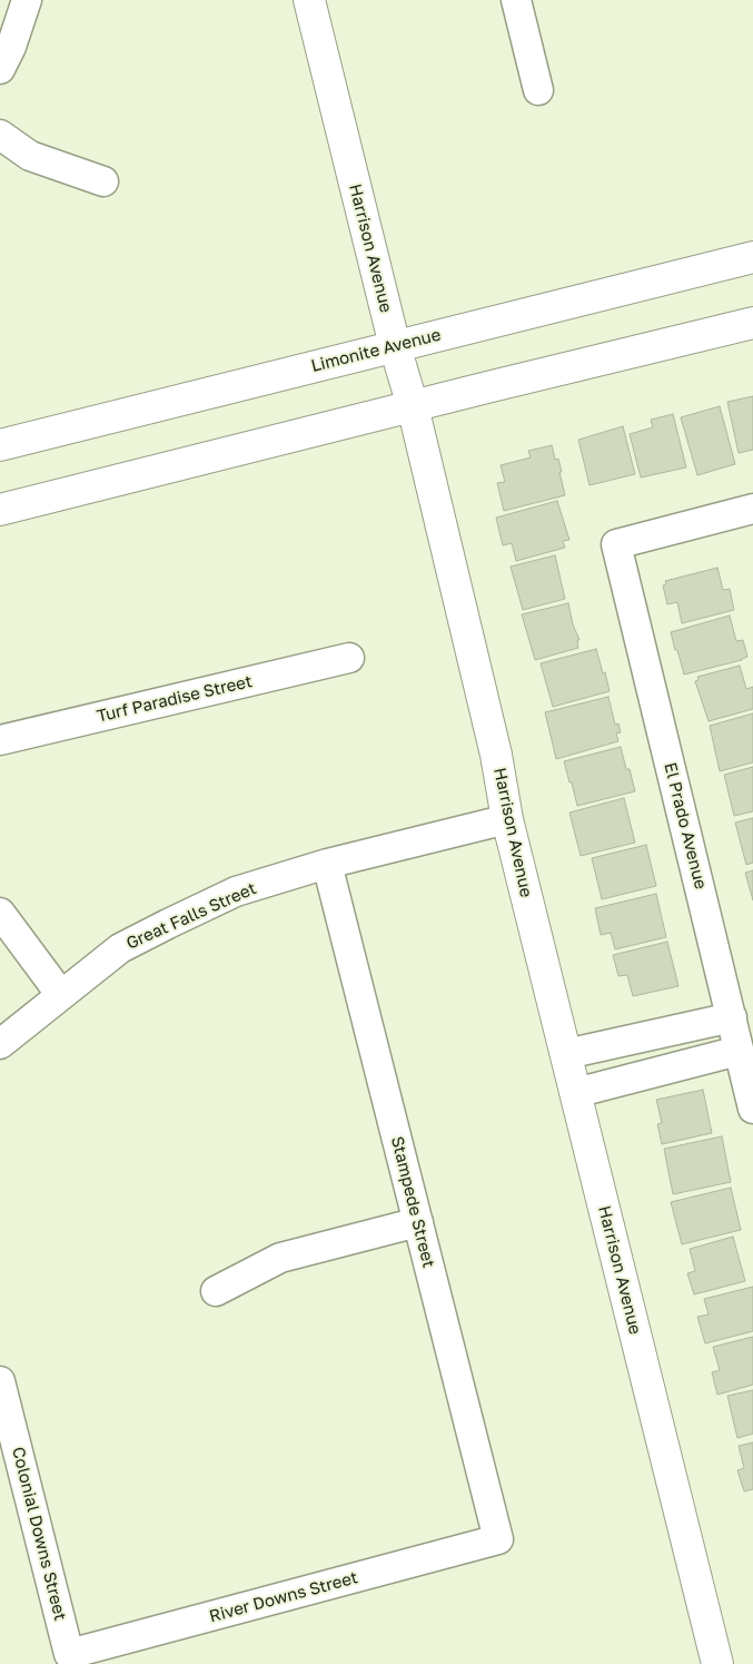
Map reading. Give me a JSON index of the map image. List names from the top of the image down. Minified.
{"streets":{"street":["Harrison Avenue","Limonite Avenue","Turf Paradise Street","El Prado Avenue","Great Falls Street","Stampede Street","Colonial Downs Street","River Downs Street"]},"crossings":[["Harrison Avenue","Limonite Avenue"],["Harrison Avenue","Great Falls Street"],["Great Falls Street","Stampede Street"],["Stampede Street","River Downs Street"],["Colonial Downs Street","River Downs Street"]]}
